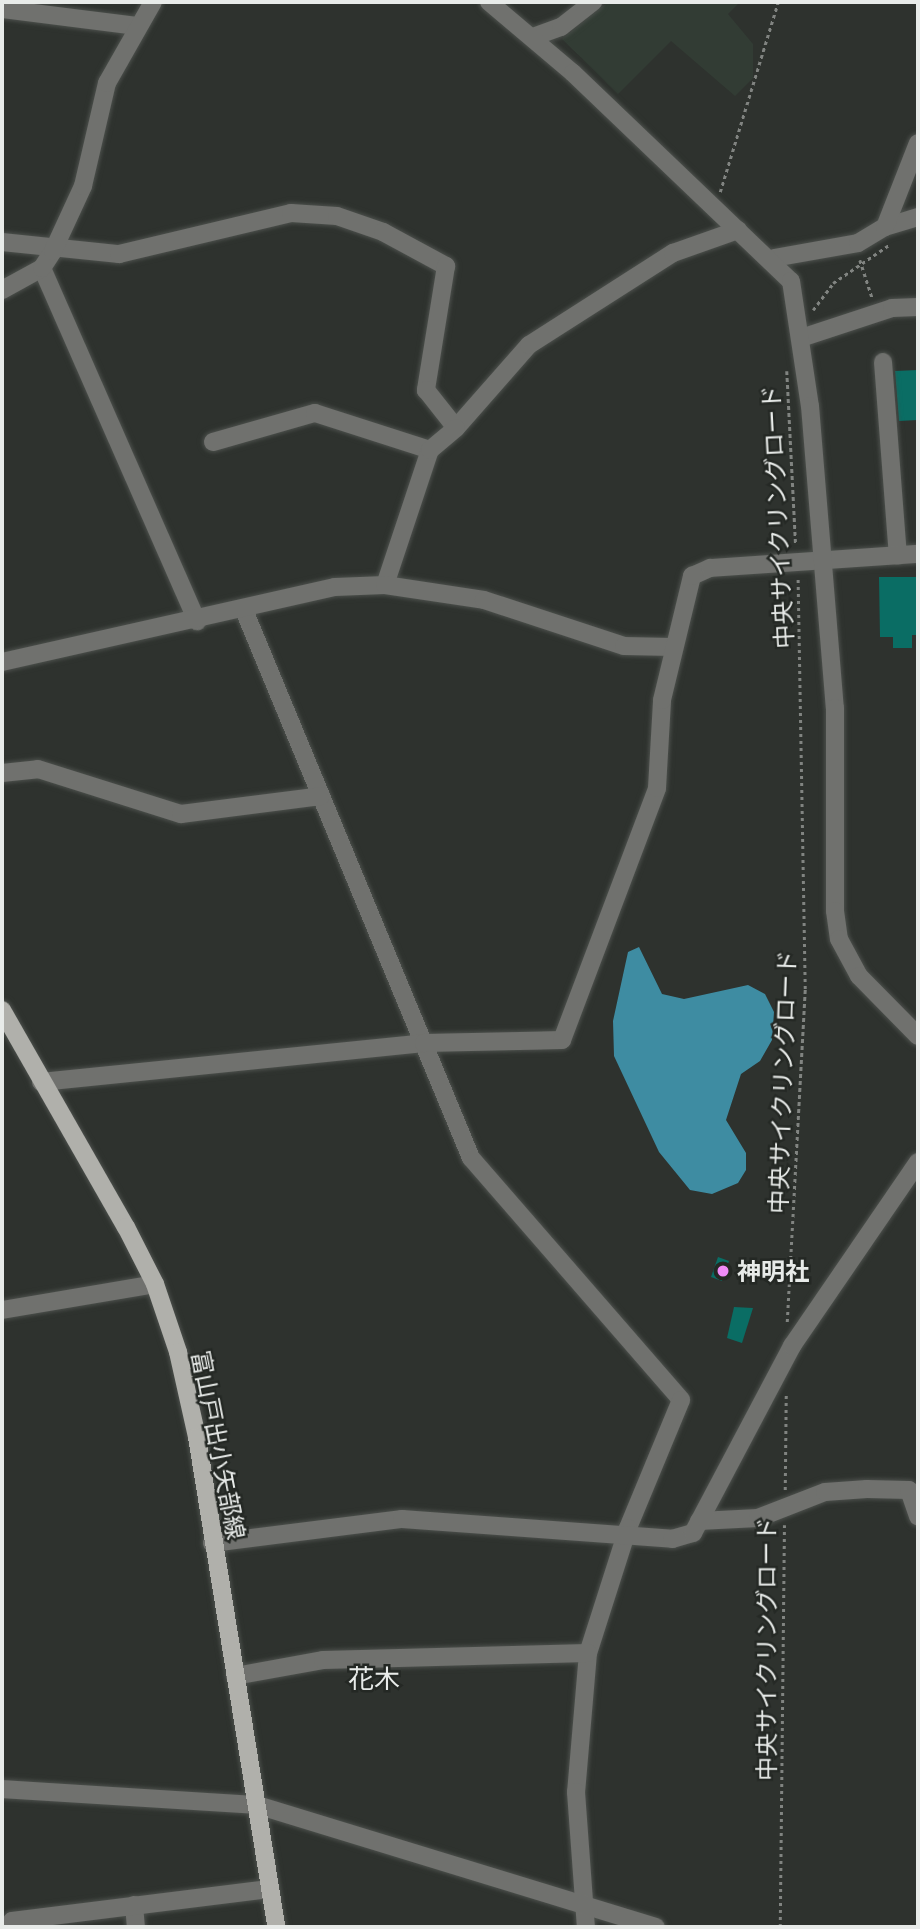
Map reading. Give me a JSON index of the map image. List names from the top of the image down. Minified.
{"streets":{"main road":["富山戸出小矢部線"],"path":["中央サイクリングロード"]},"districts":["花木"],"places":["神明社"]}
